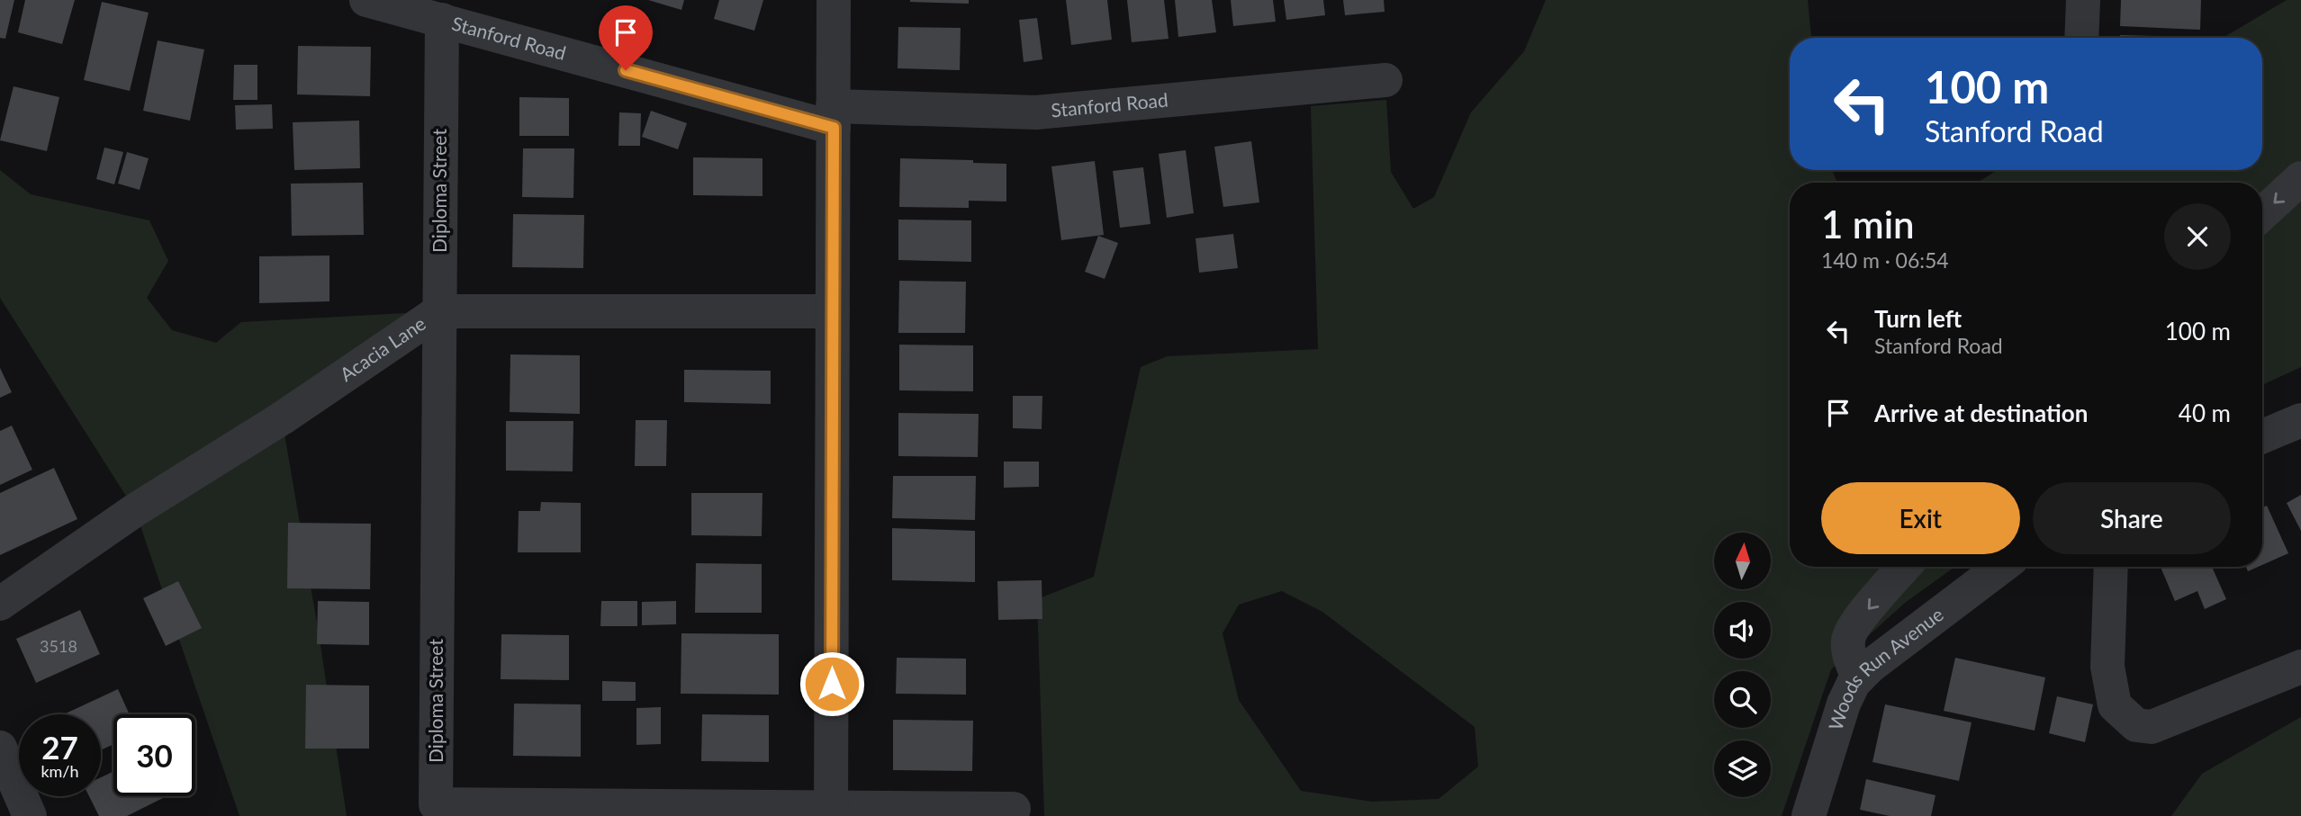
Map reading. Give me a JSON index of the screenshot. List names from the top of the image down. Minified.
{"streets":{"street":["Stanford Road","Diploma Street","Acacia Lane","Woods Run Avenue"]},"crossings":[["Stanford Road","Diploma Street"],["Diploma Street","Acacia Lane"]],"house_numbers":["3518"],"north":"top","page":{"turn":["100 m","Stanford Road"],"heading":["1 min","140 m · 06:54"],"list":[{"name":"Turn left","note":"Stanford Road","value":"100 m"},{"name":"Arrive at destination","value":"40 m"}],"buttons":["Exit","Share"],"speed":"27 km/h","limit":"30"}}
